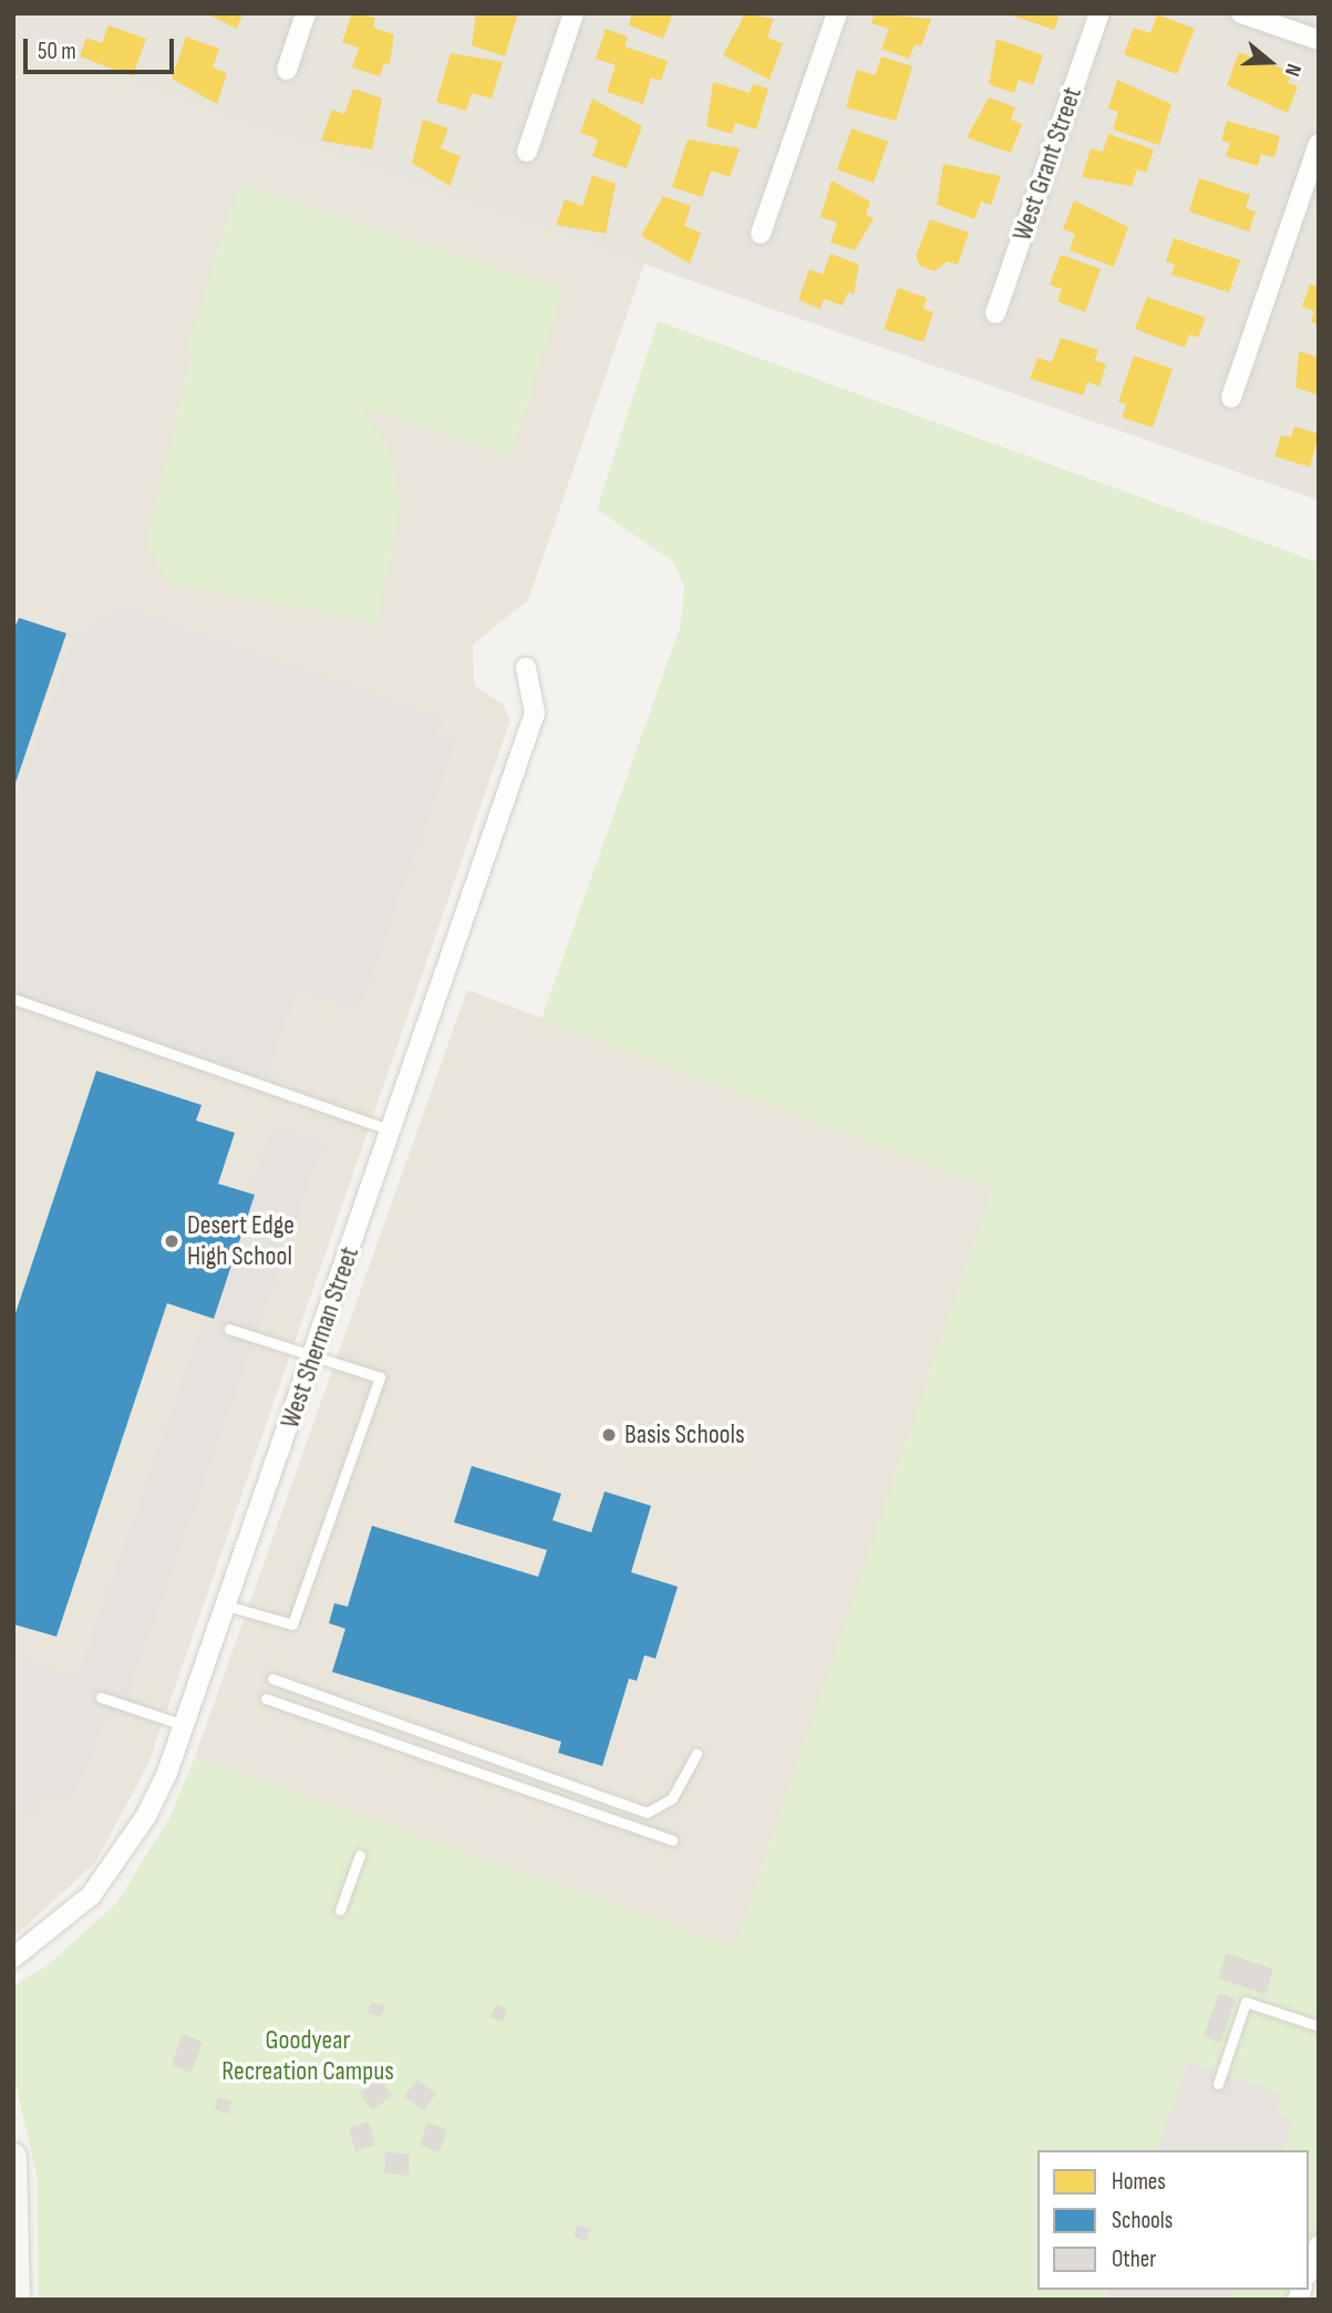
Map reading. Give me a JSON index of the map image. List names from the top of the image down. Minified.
{"streets":{"street":["West Grant Street","West Sherman Street"]},"parks":["Goodyear Recreation Campus"],"places":["Desert Edge High School","Basis Schools"],"legend":["Homes","Schools","Other"],"scale_bar":"50 m","north":"right"}
